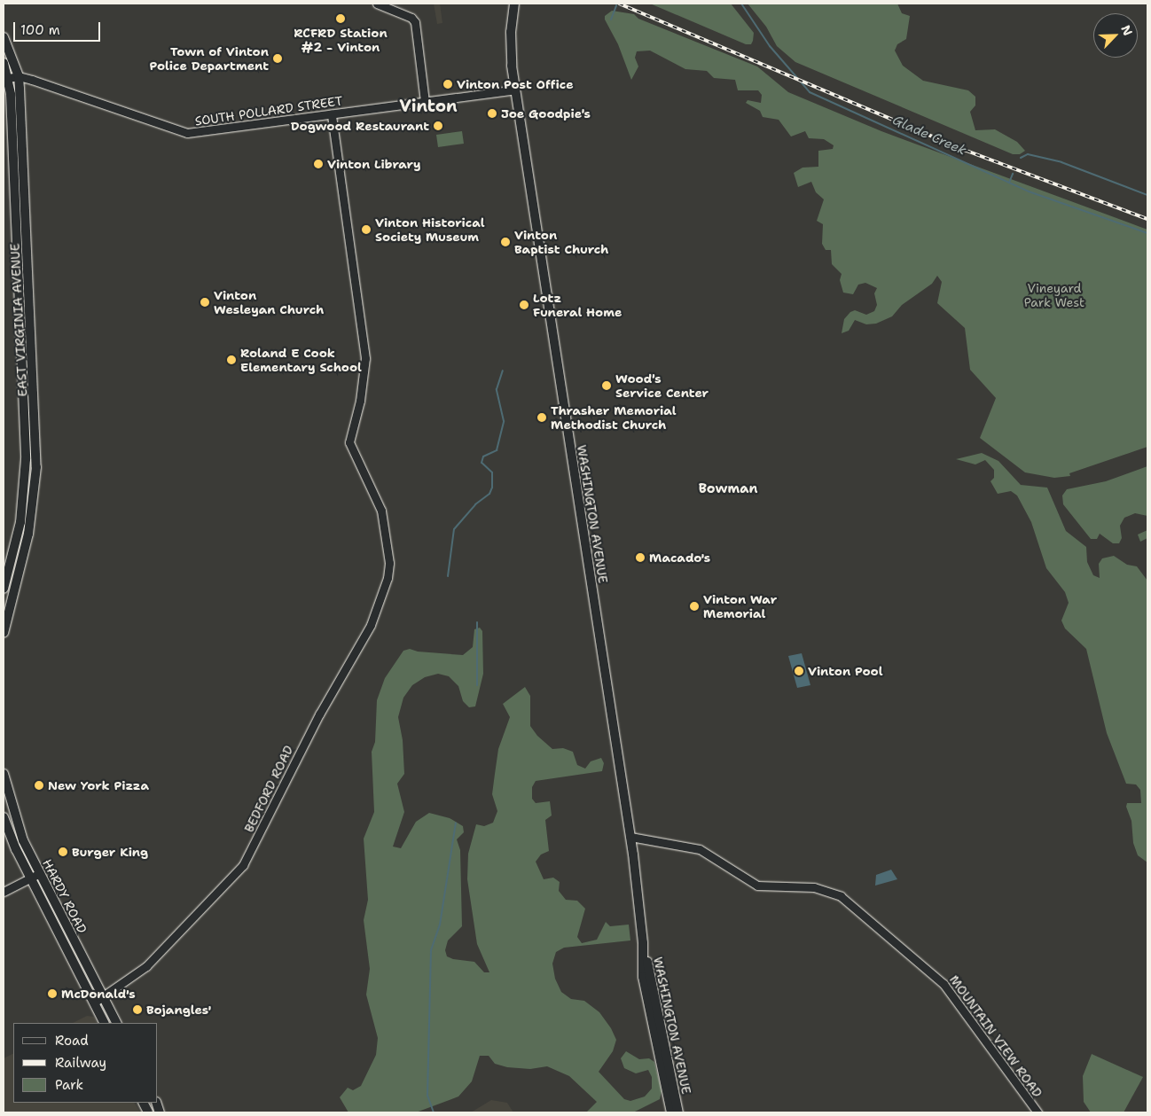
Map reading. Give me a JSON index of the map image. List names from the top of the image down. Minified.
{"streets":{"main road":["EAST VIRGINIA AVENUE","WASHINGTON AVENUE","HARDY ROAD"],"street":["SOUTH POLLARD STREET","BEDFORD ROAD","MOUNTAIN VIEW ROAD"]},"crossings":[["SOUTH POLLARD STREET","EAST VIRGINIA AVENUE"],["SOUTH POLLARD STREET","WASHINGTON AVENUE"],["SOUTH POLLARD STREET","BEDFORD ROAD"],["WASHINGTON AVENUE","MOUNTAIN VIEW ROAD"],["BEDFORD ROAD","HARDY ROAD"]],"districts":["Vinton","Bowman"],"water":["Glade Creek"],"parks":["Vineyard Park West"],"places":["RCFRD Station #2 - Vinton","Town of Vinton Police Department","Vinton Post Office","Joe Goodpie's","Dogwood Restaurant","Vinton Library","Vinton Historical Society Museum","Vinton Baptist Church","Vinton Wesleyan Church","Lotz Funeral Home","Roland E Cook Elementary School","Wood's Service Center","Thrasher Memorial Methodist Church","Macado's","Vinton War Memorial","Vinton Pool","New York Pizza","Burger King","McDonald's","Bojangles'"],"legend":["Road","Railway","Park"],"scale_bar":"100 m","north":"top right"}
